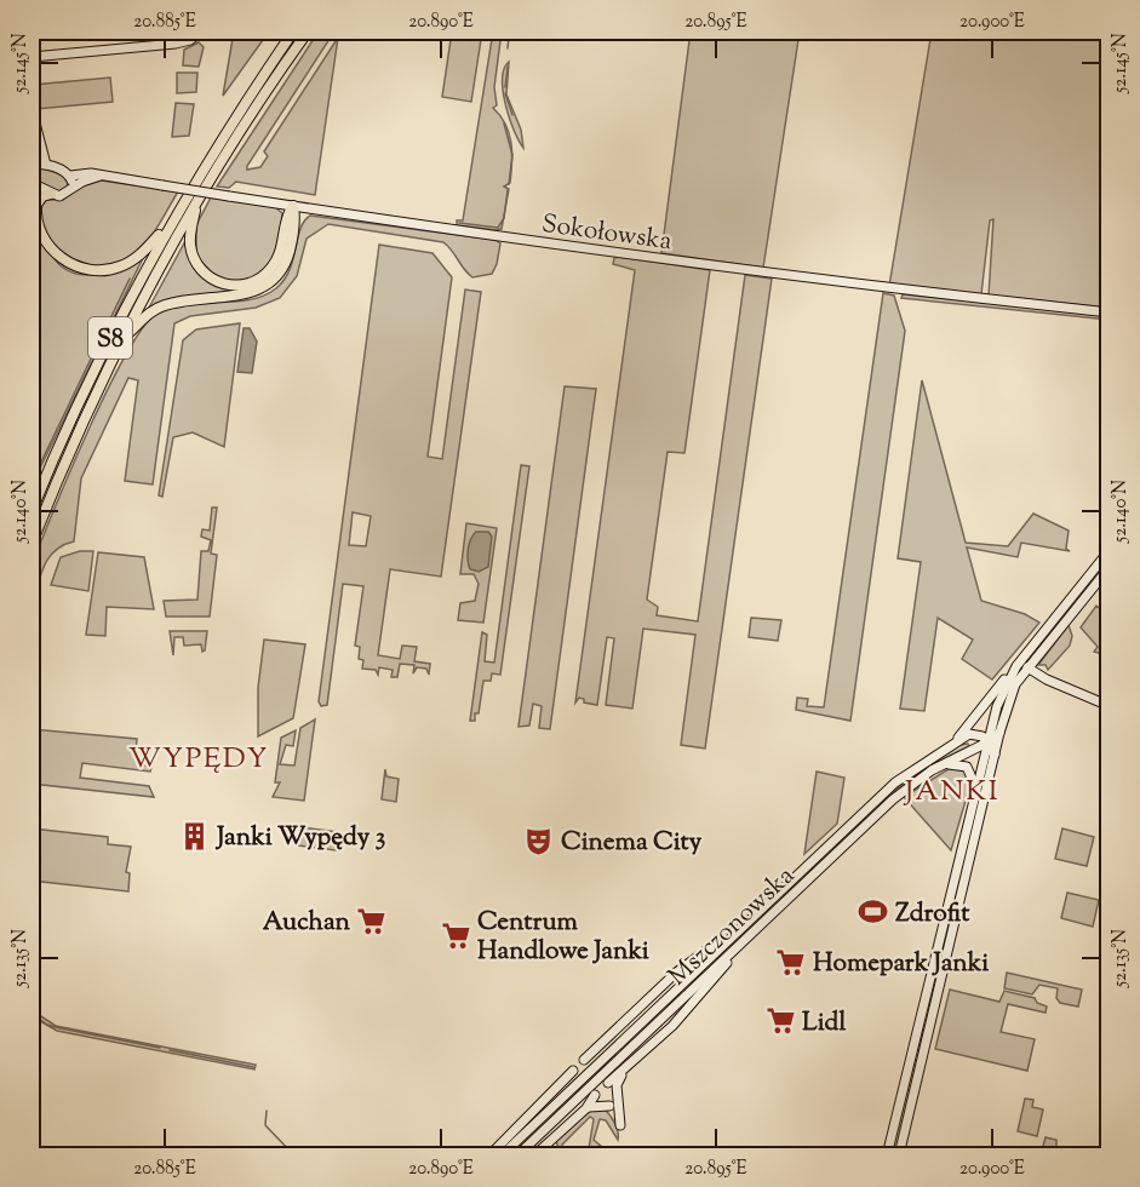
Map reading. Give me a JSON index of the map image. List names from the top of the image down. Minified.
{"streets":{"highway":["S8"],"main road":["Sokołowska","Mszczonowska"]},"districts":["WYPĘDY","JANKI"],"places":{"building":["Janki Wypędy 3"],"theatre":["Cinema City"],"sports":["Zdrofit"],"supermarket":["Auchan","Centrum Handlowe Janki","Homepark Janki","Lidl"]},"coordinates":["20.885°E","20.890°E","20.895°E","20.900°E","52.145°N","52.140°N","52.135°N"]}
